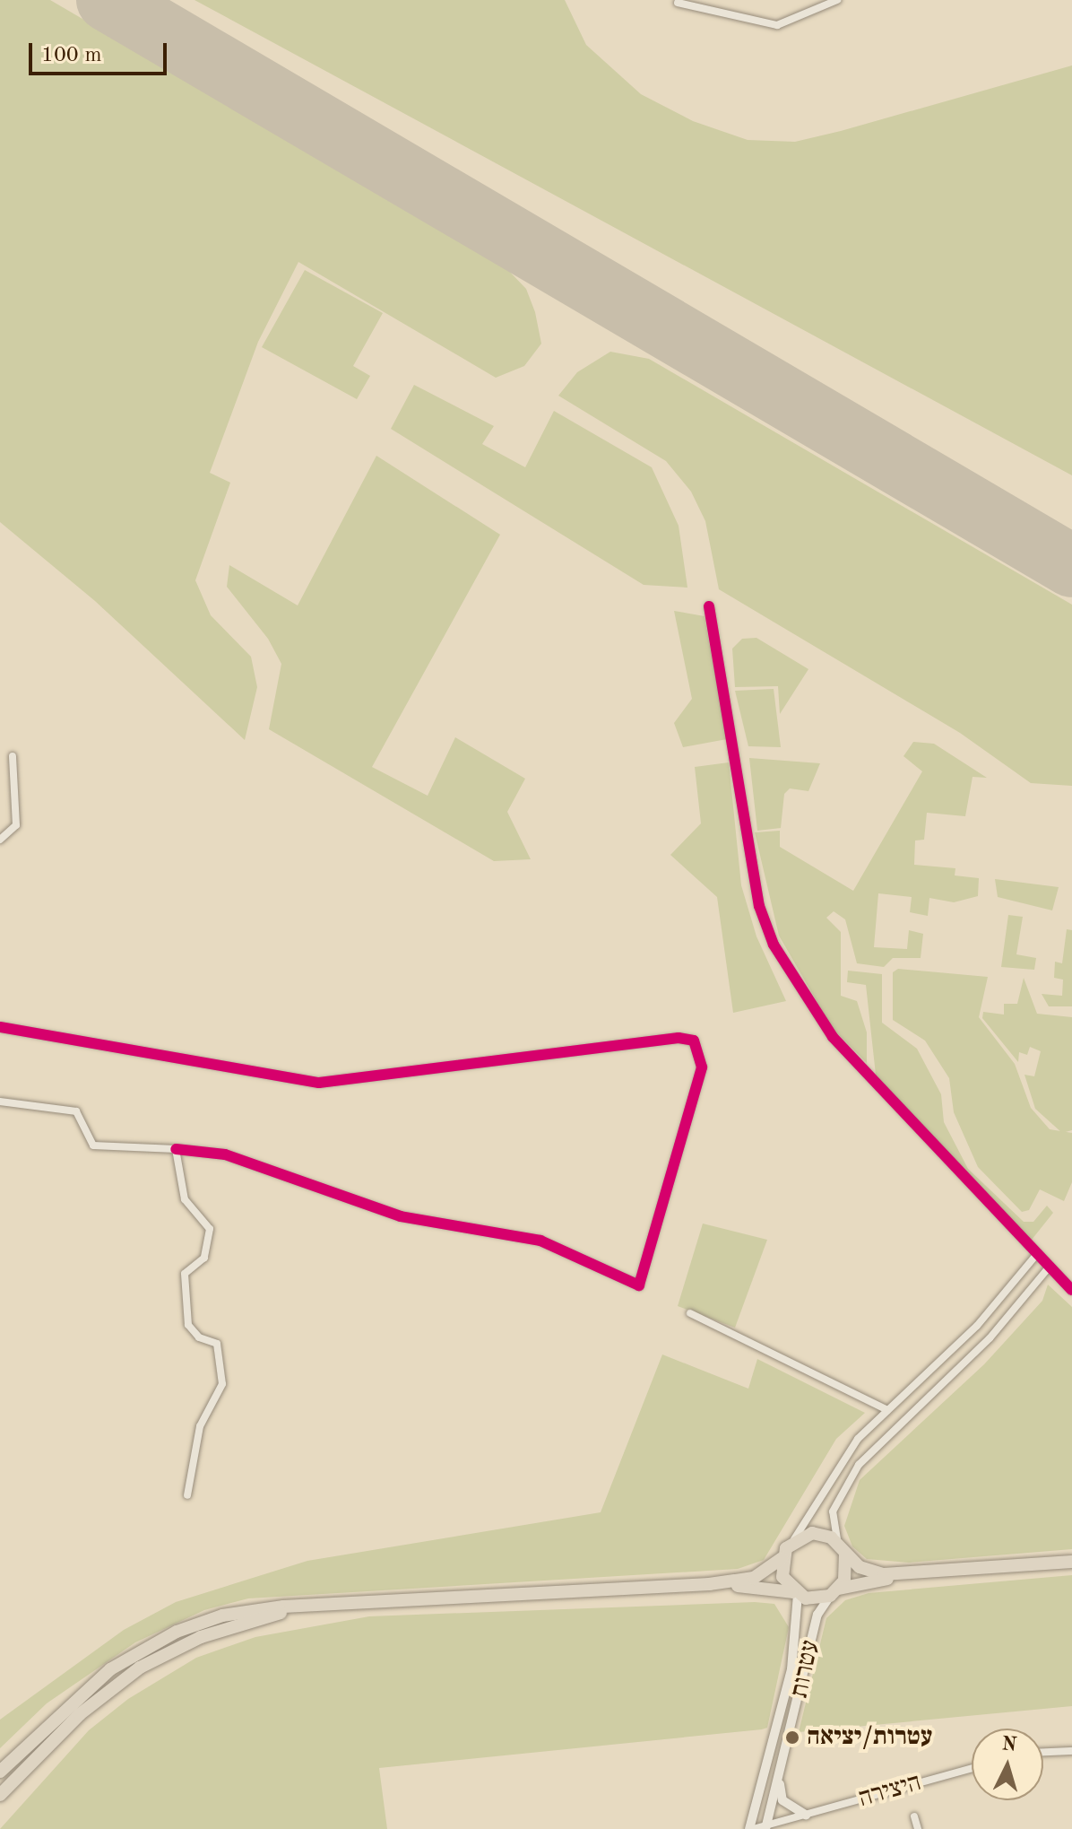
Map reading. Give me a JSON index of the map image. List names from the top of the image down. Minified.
{"streets":{"street":["עטרות","היצירה"]},"crossings":[["עטרות","היצירה"]],"places":["עטרות/יציאה"],"scale_bar":"100 m","north":"top"}
